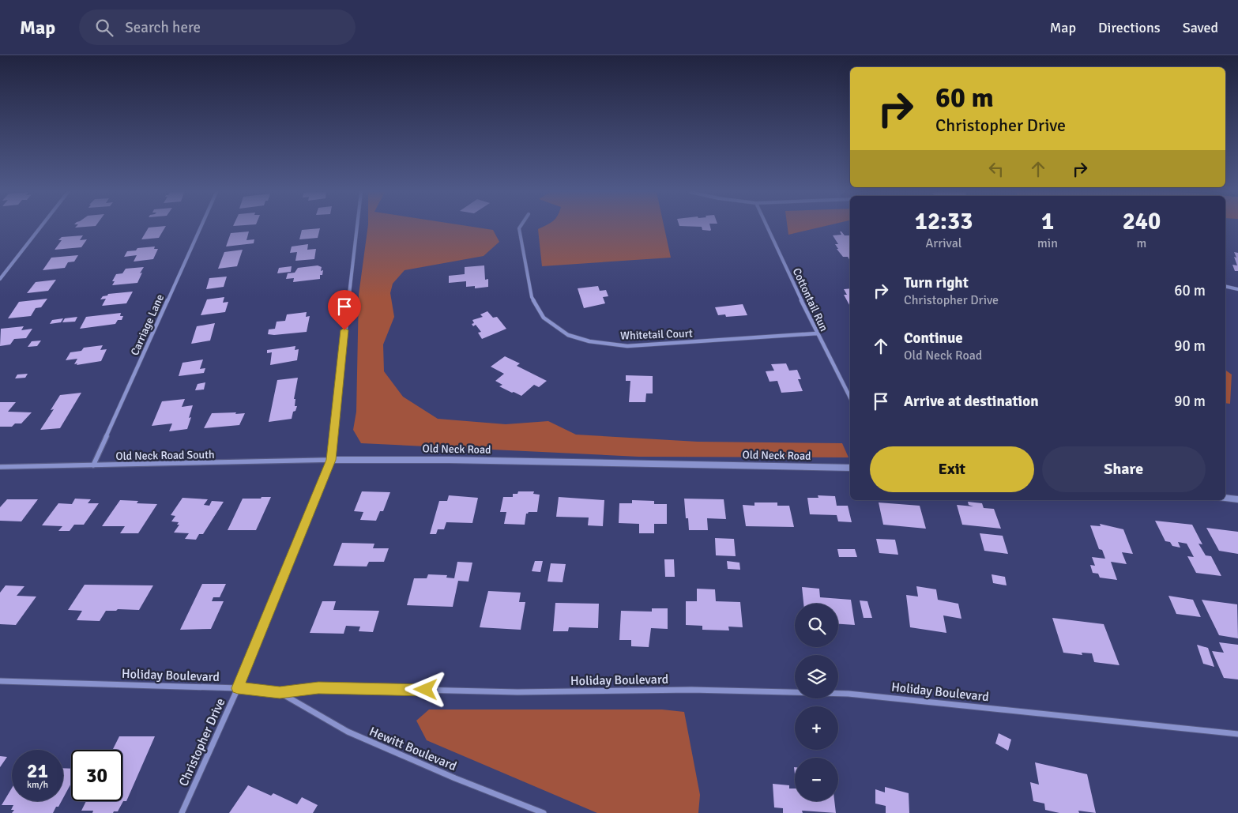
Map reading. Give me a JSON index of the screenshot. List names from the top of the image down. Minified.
{"streets":{"street":["Cottontail Run","Carriage Lane","Whitetail Court","Old Neck Road","Old Neck Road South","Holiday Boulevard","Christopher Drive","Hewitt Boulevard"]},"crossings":[["Cottontail Run","Whitetail Court"],["Carriage Lane","Old Neck Road South"],["Old Neck Road","Old Neck Road South"],["Old Neck Road","Christopher Drive"],["Old Neck Road South","Christopher Drive"],["Holiday Boulevard","Christopher Drive"],["Holiday Boulevard","Hewitt Boulevard"]],"page":{"header":"Map","search":"Search here","nav":["Map","Directions","Saved"],"turn":["60 m","Christopher Drive"],"eta":["12:33","Arrival","1","min","240","m"],"list":[{"name":"Turn right","note":"Christopher Drive","value":"60 m"},{"name":"Continue","note":"Old Neck Road","value":"90 m"},{"name":"Arrive at destination","value":"90 m"}],"buttons":["Exit","Share"],"map_buttons":["+","−"],"speed":"21 km/h","limit":"30"}}
